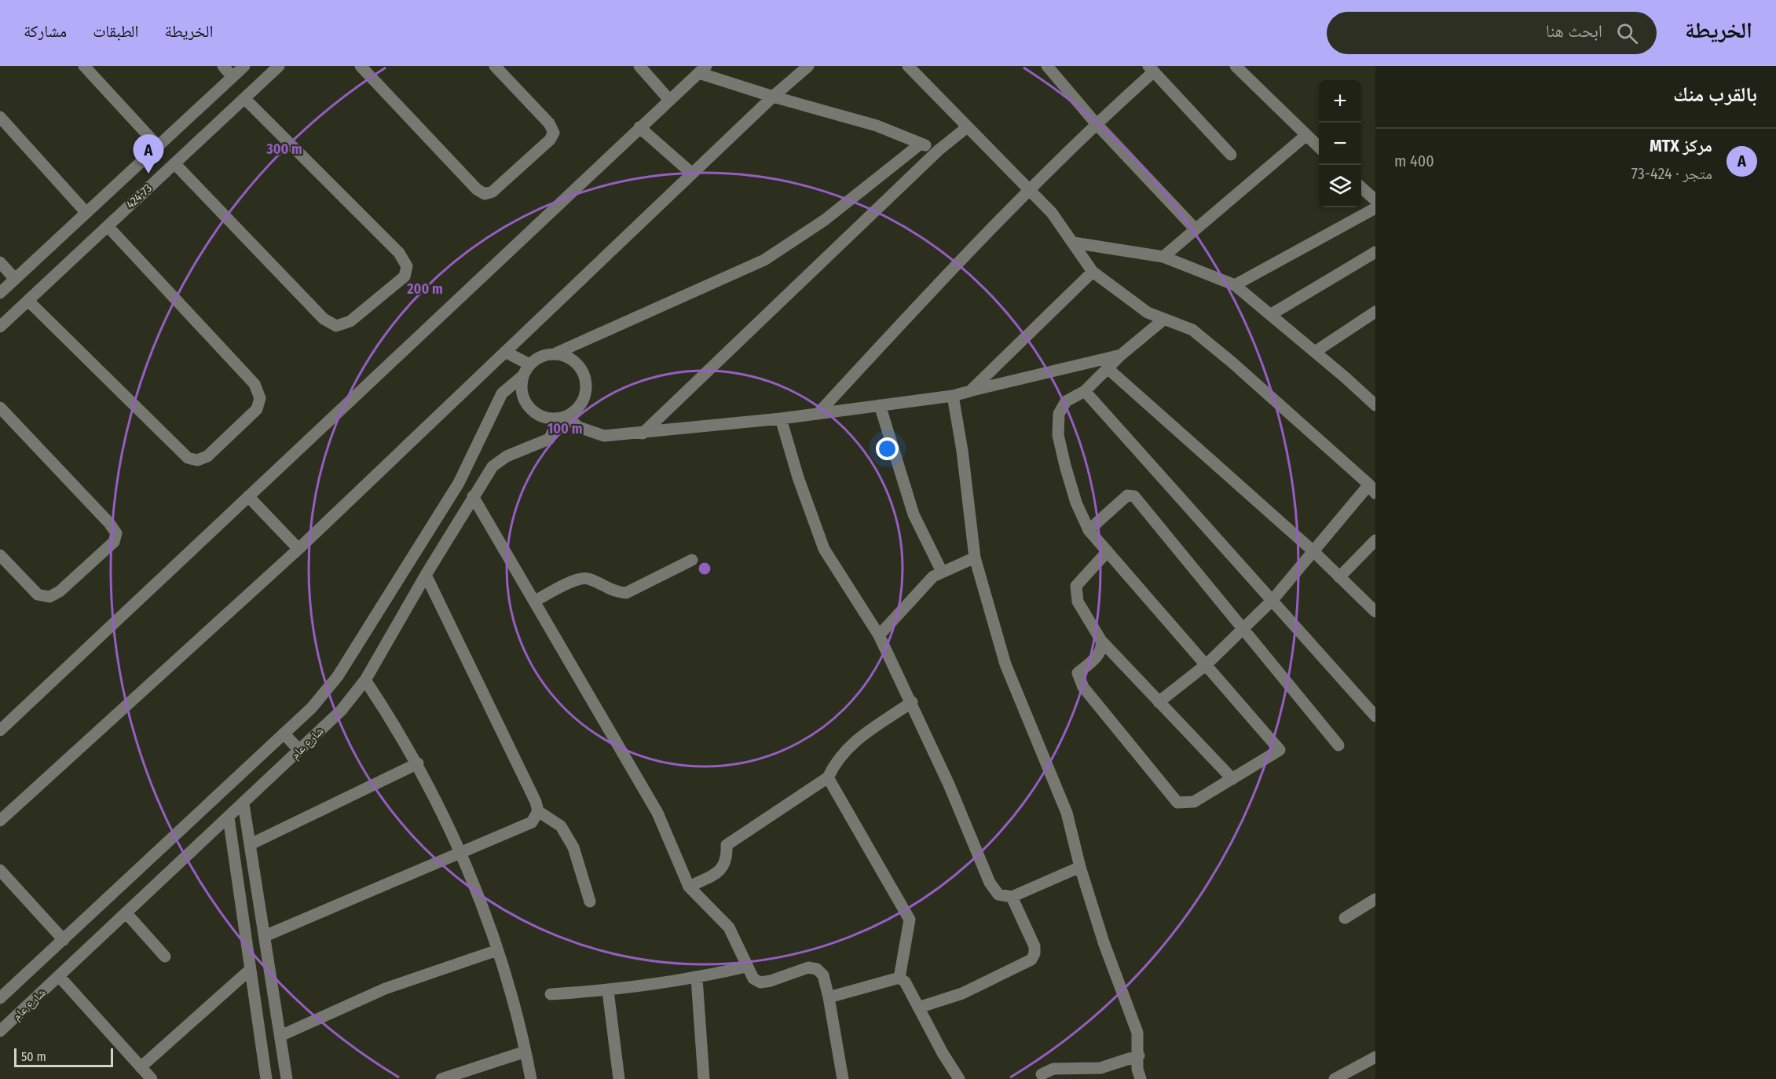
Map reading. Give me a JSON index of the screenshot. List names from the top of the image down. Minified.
{"streets":{"street":["424-73","شارع عام"]},"scale_bar":"50 m","page":{"header":"الخريطة","search":"ابحث هنا","nav":["الخريطة","الطبقات","مشاركة"],"heading":"بالقرب منك","map_buttons":["+","−"],"list":[{"mark":"A","name":"مركز MTX","note":"متجر · 424-73","value":"400 m"}],"pins":"A","scale":"50 m"},"rings":["300 m","200 m","100 m"]}
